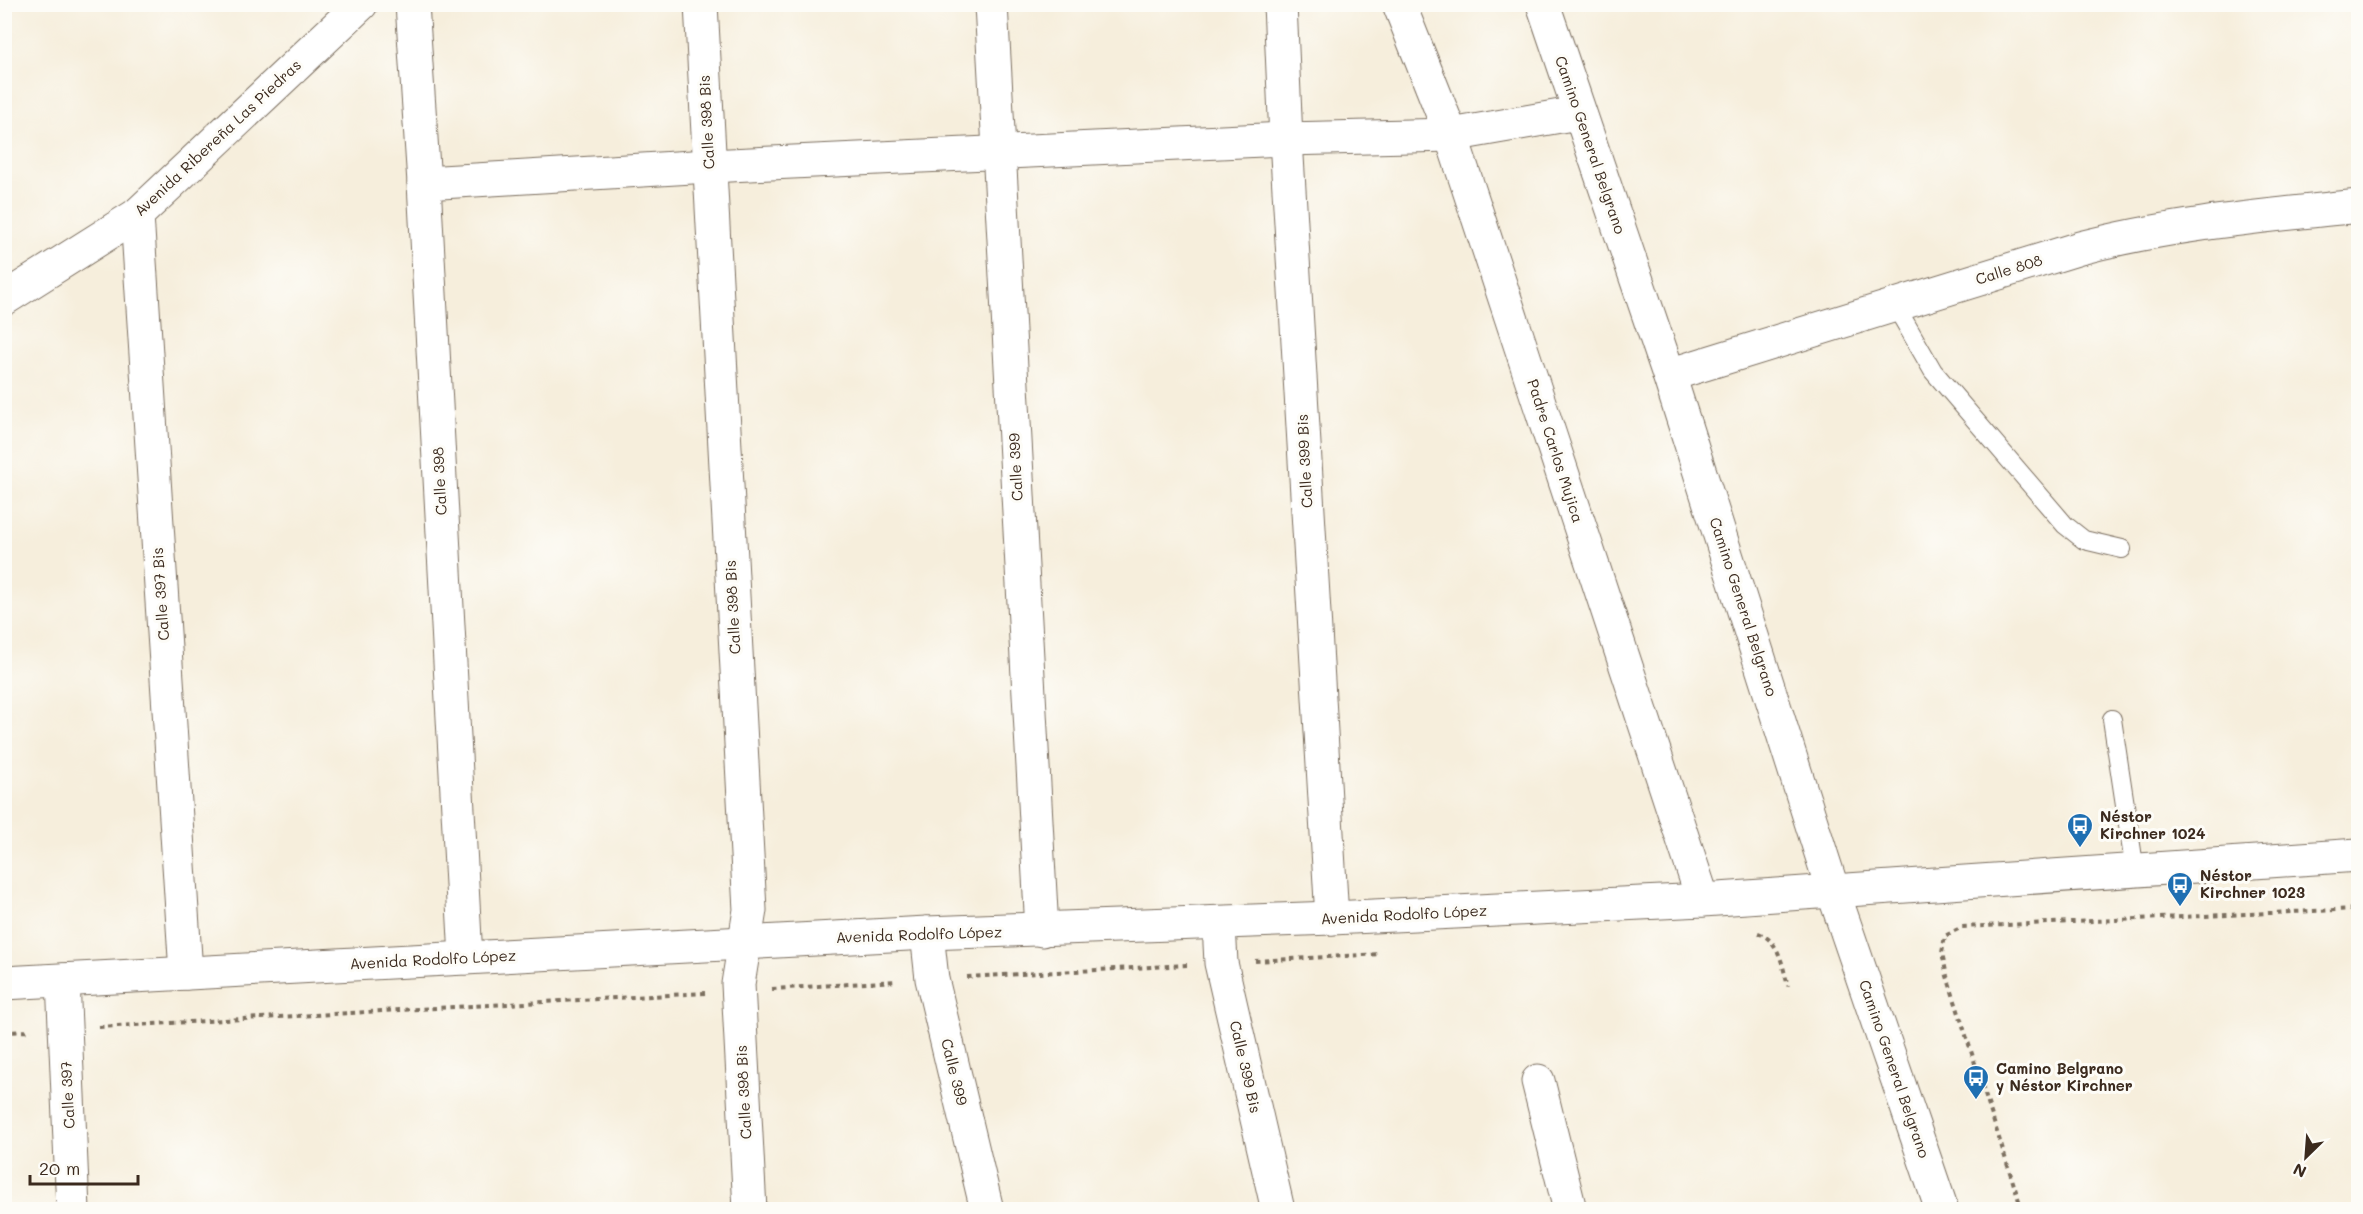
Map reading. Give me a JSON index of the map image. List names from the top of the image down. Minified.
{"streets":{"street":["Calle 398 Bis","Avenida Ribereña Las Piedras","Camino General Belgrano","Calle 808","Padre Carlos Mujica","Calle 399 Bis","Calle 399","Calle 398","Calle 397 Bis","Avenida Rodolfo López","Calle 397"]},"crossings":[["Calle 398 Bis","Avenida Rodolfo López"],["Avenida Ribereña Las Piedras","Calle 397 Bis"],["Camino General Belgrano","Calle 808"],["Camino General Belgrano","Avenida Rodolfo López"],["Padre Carlos Mujica","Avenida Rodolfo López"],["Calle 399 Bis","Avenida Rodolfo López"],["Calle 399","Avenida Rodolfo López"],["Calle 398","Avenida Rodolfo López"],["Calle 397 Bis","Avenida Rodolfo López"],["Avenida Rodolfo López","Calle 397"]],"places":{"bus stop":["Néstor Kirchner 1024","Néstor Kirchner 1023","Camino Belgrano y Néstor Kirchner"]},"scale_bar":"20 m","north":"bottom left"}
